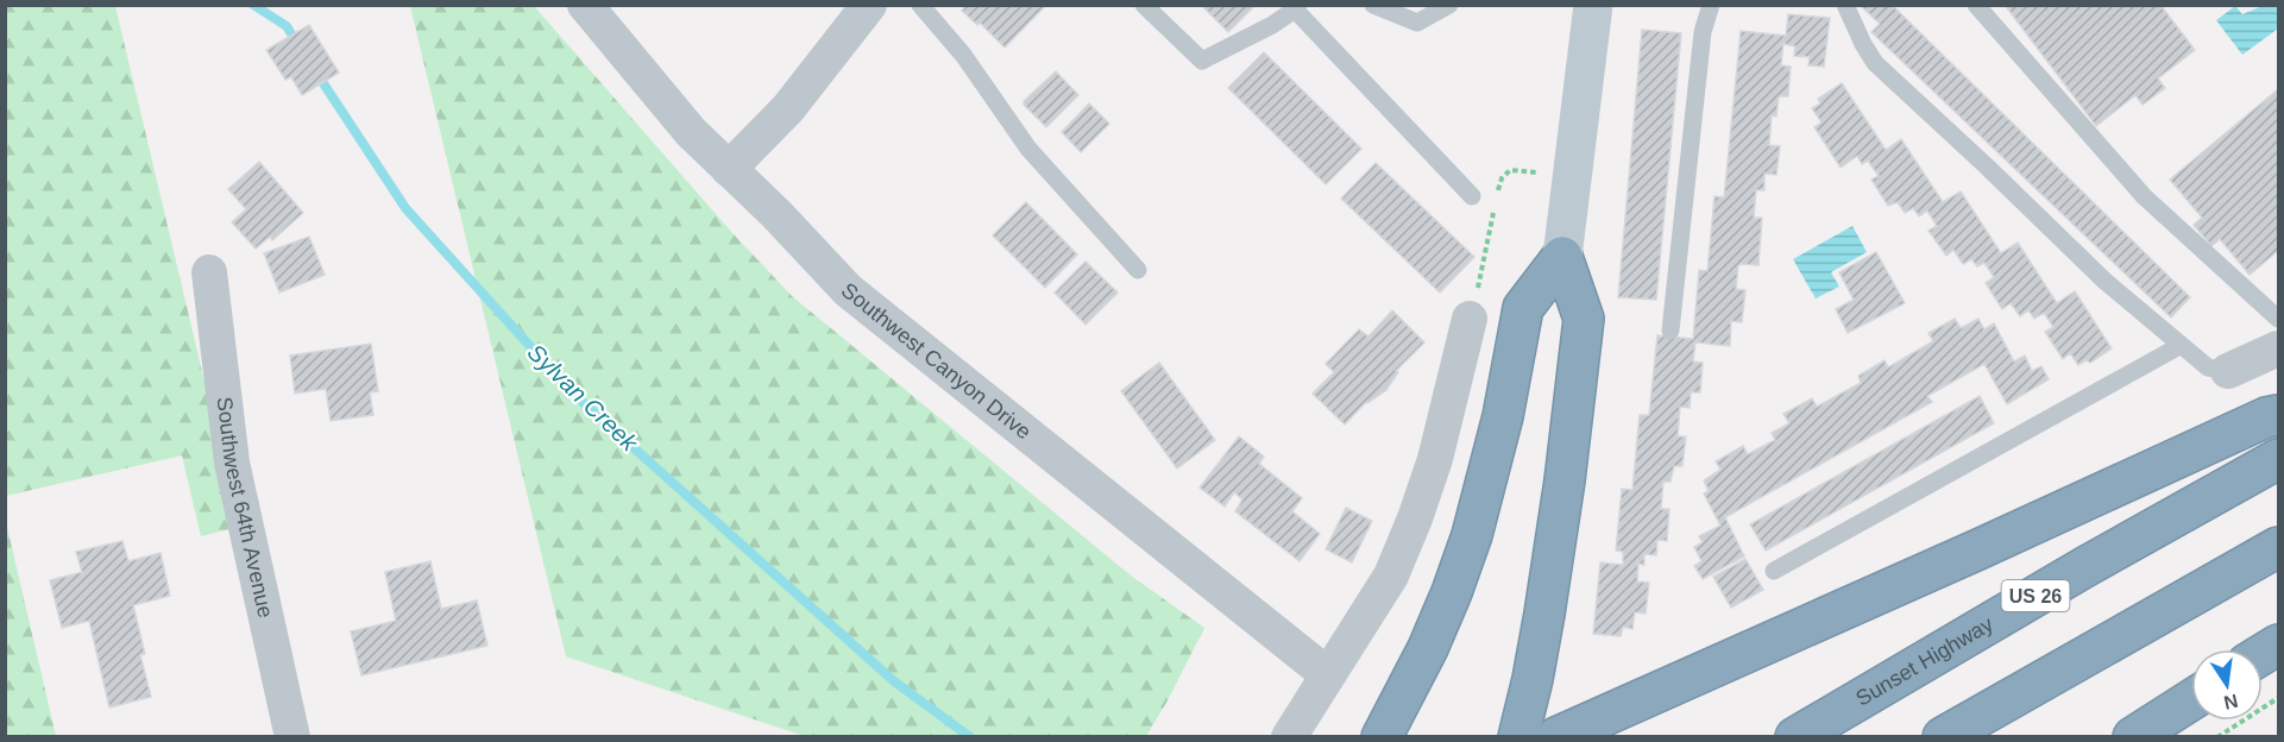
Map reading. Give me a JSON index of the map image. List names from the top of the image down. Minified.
{"streets":{"highway":["US 26","Sunset Highway"],"street":["Southwest Canyon Drive","Southwest 64th Avenue"]},"water":["Sylvan Creek"],"north":"bottom"}
